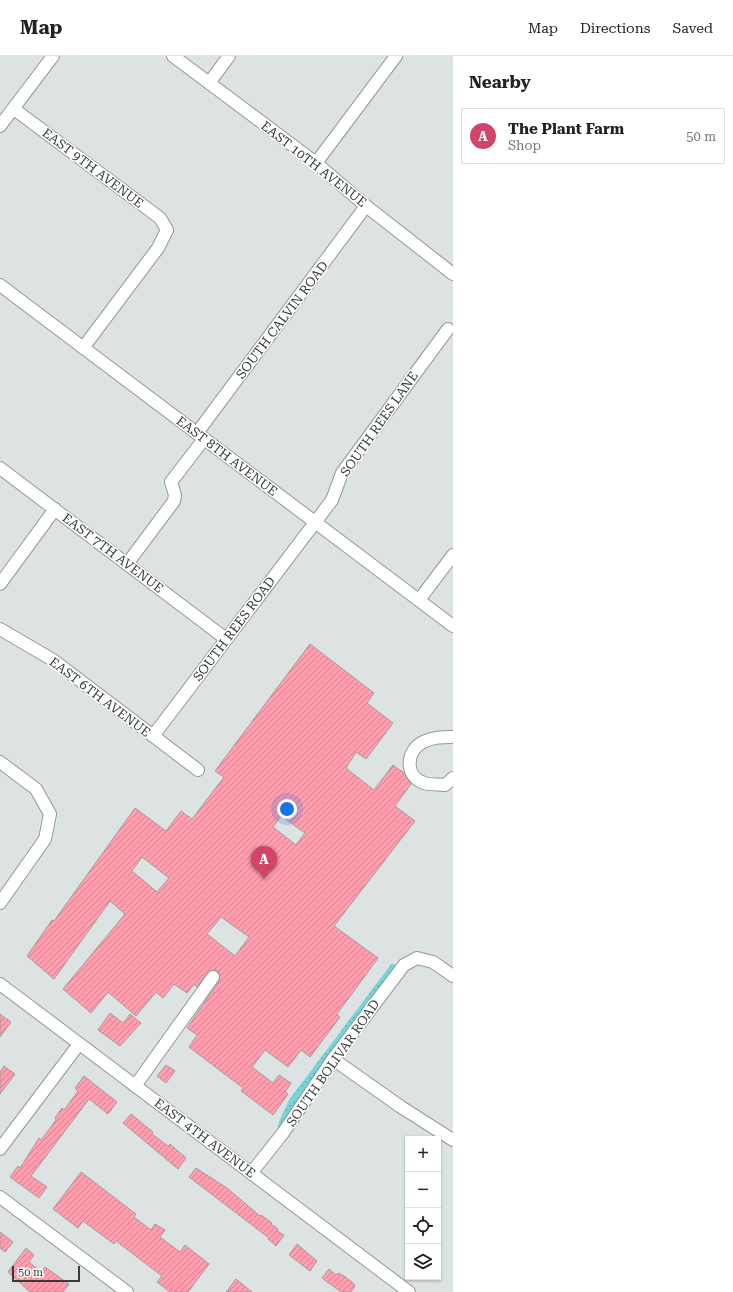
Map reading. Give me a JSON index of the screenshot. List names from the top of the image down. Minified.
{"streets":{"street":["EAST 10TH AVENUE","EAST 9TH AVENUE","SOUTH CALVIN ROAD","SOUTH REES LANE","EAST 8TH AVENUE","EAST 7TH AVENUE","SOUTH REES ROAD","EAST 6TH AVENUE","SOUTH BOLIVAR ROAD","EAST 4TH AVENUE"]},"crossings":[["EAST 10TH AVENUE","SOUTH CALVIN ROAD"],["EAST 9TH AVENUE","EAST 8TH AVENUE"],["SOUTH CALVIN ROAD","EAST 8TH AVENUE"],["SOUTH CALVIN ROAD","EAST 7TH AVENUE"],["SOUTH REES LANE","EAST 8TH AVENUE"],["SOUTH REES LANE","SOUTH REES ROAD"],["EAST 8TH AVENUE","SOUTH REES ROAD"],["EAST 7TH AVENUE","SOUTH REES ROAD"],["SOUTH REES ROAD","EAST 6TH AVENUE"],["SOUTH BOLIVAR ROAD","EAST 4TH AVENUE"]],"scale_bar":"50 m","page":{"header":"Map","nav":["Map","Directions","Saved"],"heading":"Nearby","list":[{"mark":"A","name":"The Plant Farm","note":"Shop","value":"50 m"}],"pins":"A","map_buttons":["+","−"],"scale":"50 m"}}
